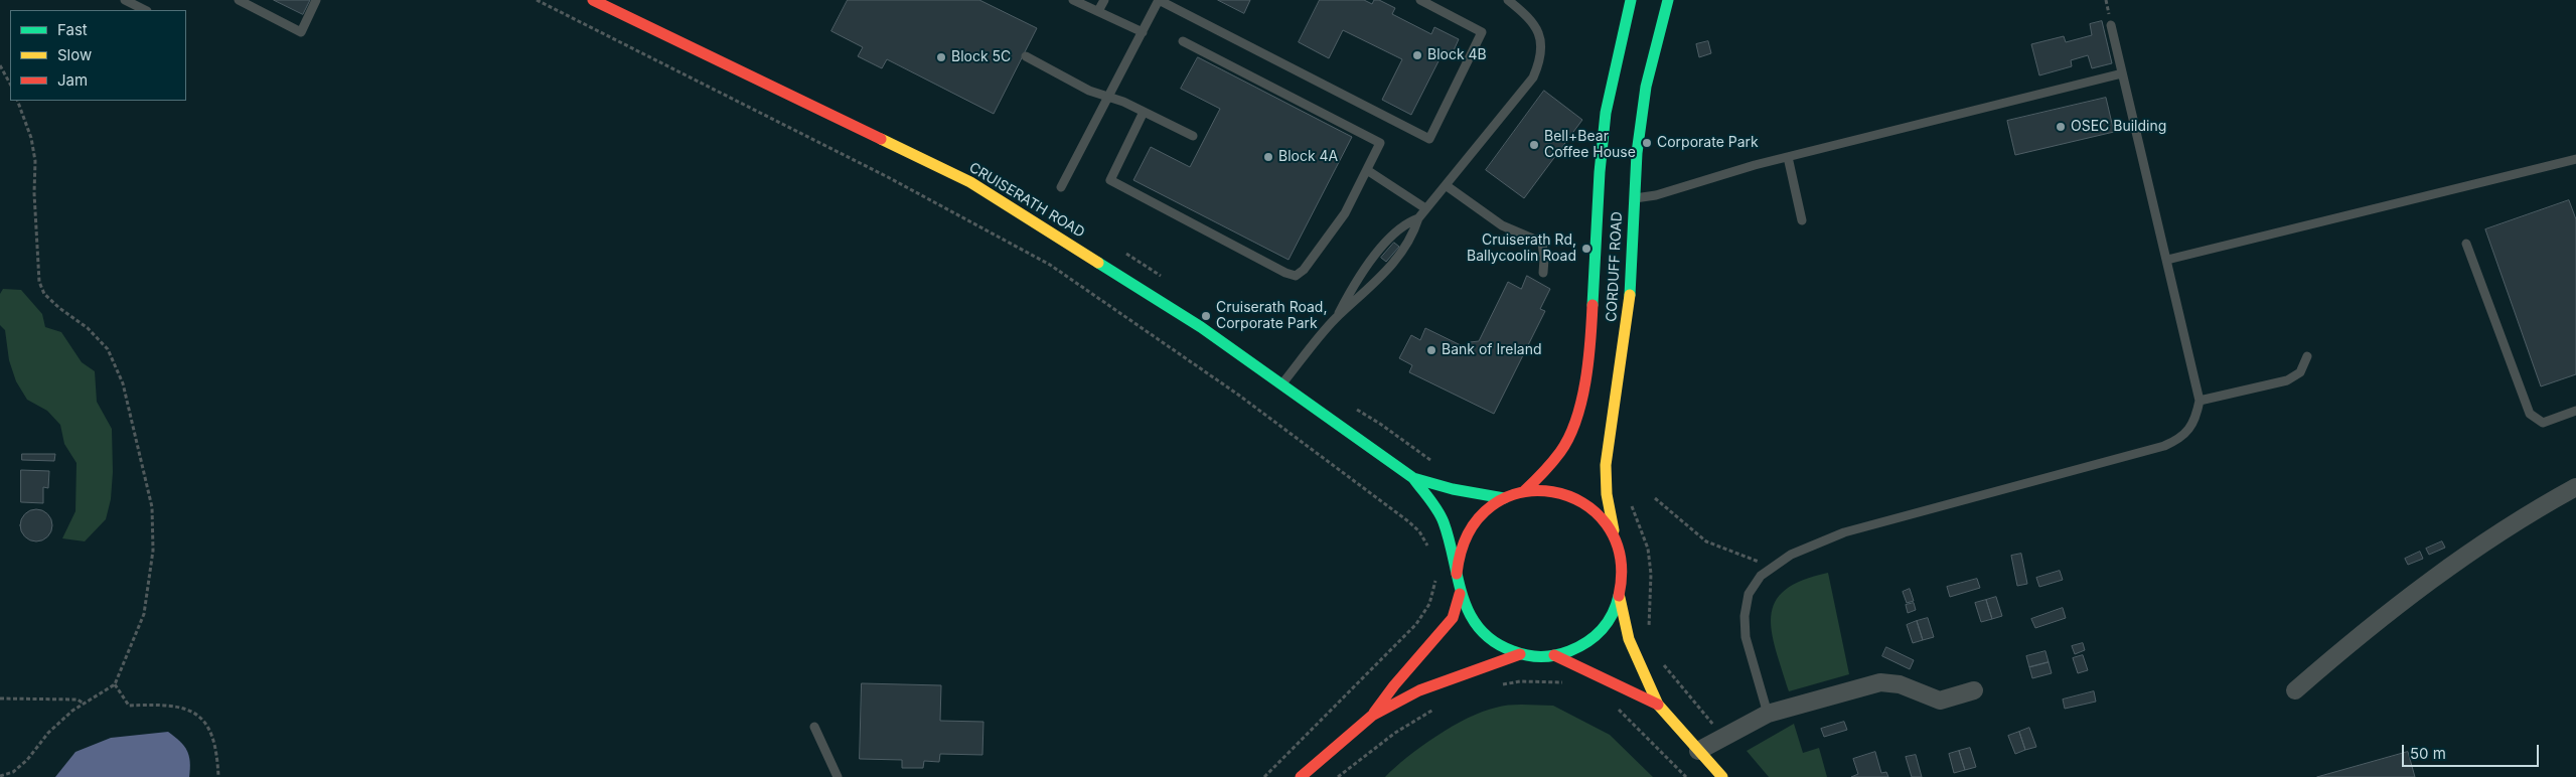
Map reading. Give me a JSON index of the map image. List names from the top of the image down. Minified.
{"streets":{"main road":["CRUISERATH ROAD","CORDUFF ROAD"]},"crossings":[["CRUISERATH ROAD","CORDUFF ROAD"]],"places":["Block 4B","Block 5C","OSEC Building","Corporate Park","Bell+Bear Coffee House","Block 4A","Cruiserath Rd, Ballycoolin Road","Cruiserath Road, Corporate Park","Bank of Ireland"],"legend":["Fast","Slow","Jam"],"scale_bar":"50 m"}
